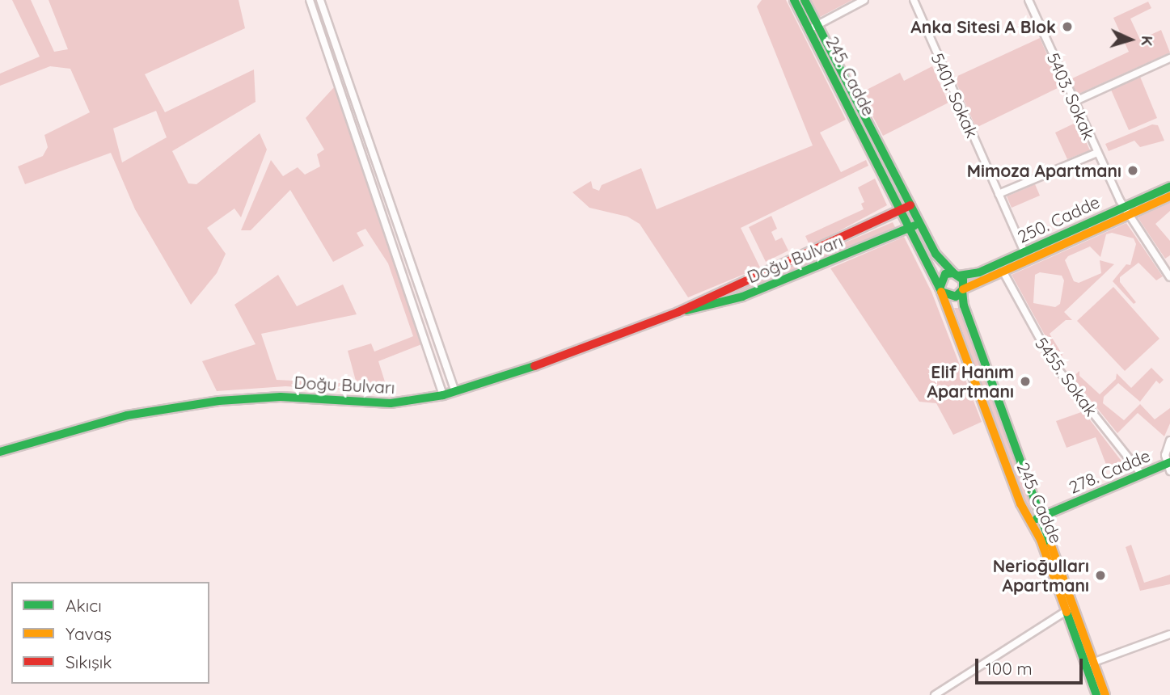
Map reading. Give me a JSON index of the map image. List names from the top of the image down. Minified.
{"streets":{"street":["245. Cadde","5401. Sokak","5403. Sokak","250. Cadde","Doğu Bulvarı","5455. Sokak","278. Cadde"]},"crossings":[["245. Cadde","250. Cadde"],["245. Cadde","Doğu Bulvarı"],["245. Cadde","278. Cadde"],["5401. Sokak","250. Cadde"],["5403. Sokak","250. Cadde"],["250. Cadde","5455. Sokak"],["5455. Sokak","278. Cadde"]],"places":["Anka Sitesi A Blok","Mimoza Apartmanı","Elif Hanım Apartmanı","Nerioğulları Apartmanı"],"legend":["Akıcı","Yavaş","Sıkışık"],"scale_bar":"100 m","north":"right"}
